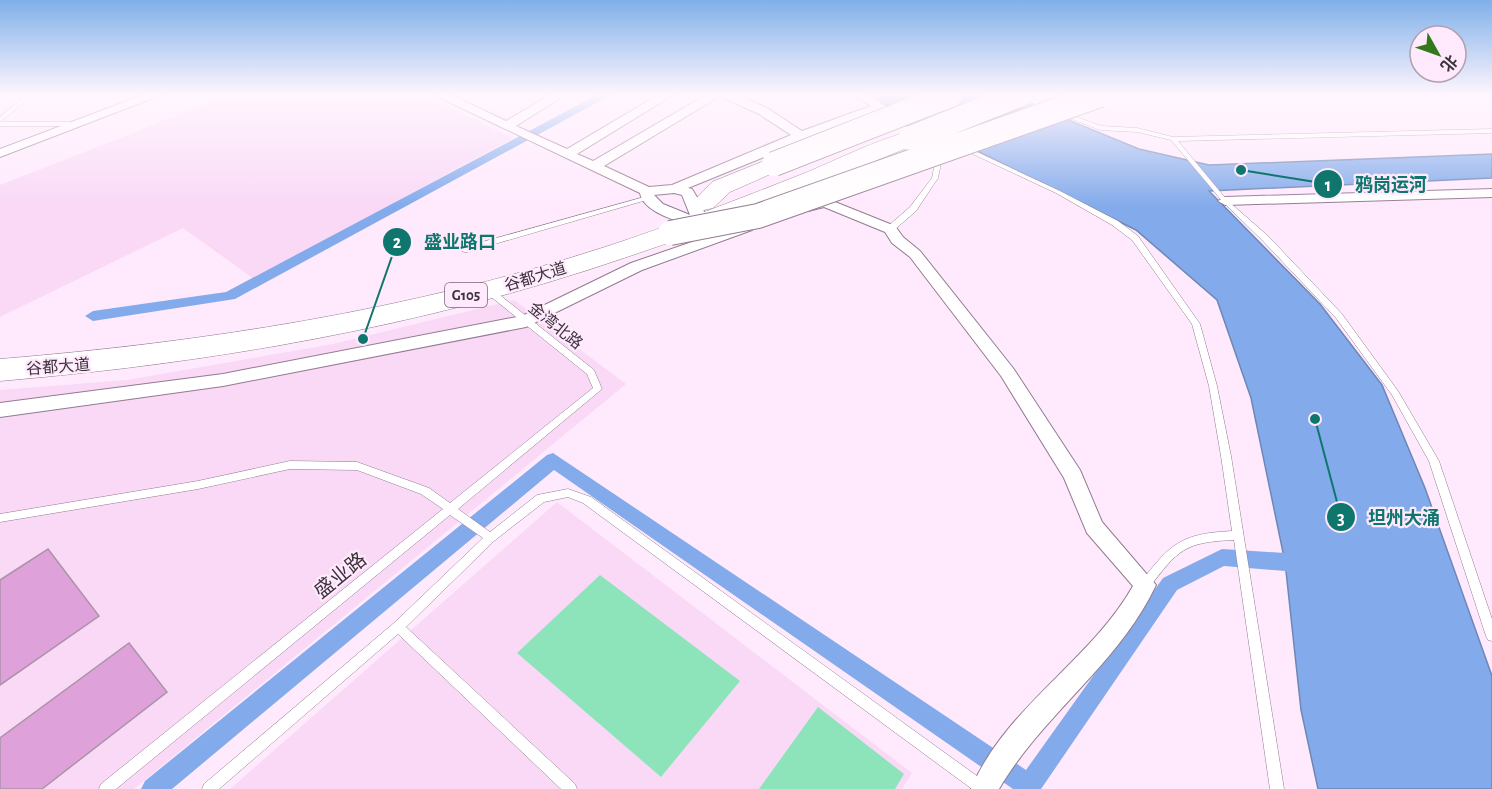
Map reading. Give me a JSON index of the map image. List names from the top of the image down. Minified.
{"streets":{"highway":["谷都大道","G105"],"lane":["金湾北路","盛业路"]},"crossings":[["谷都大道","G105"],["谷都大道","金湾北路"],["金湾北路","盛业路"]],"places":["鸦岗运河","盛业路口","坦州大涌"],"north":"bottom right"}
